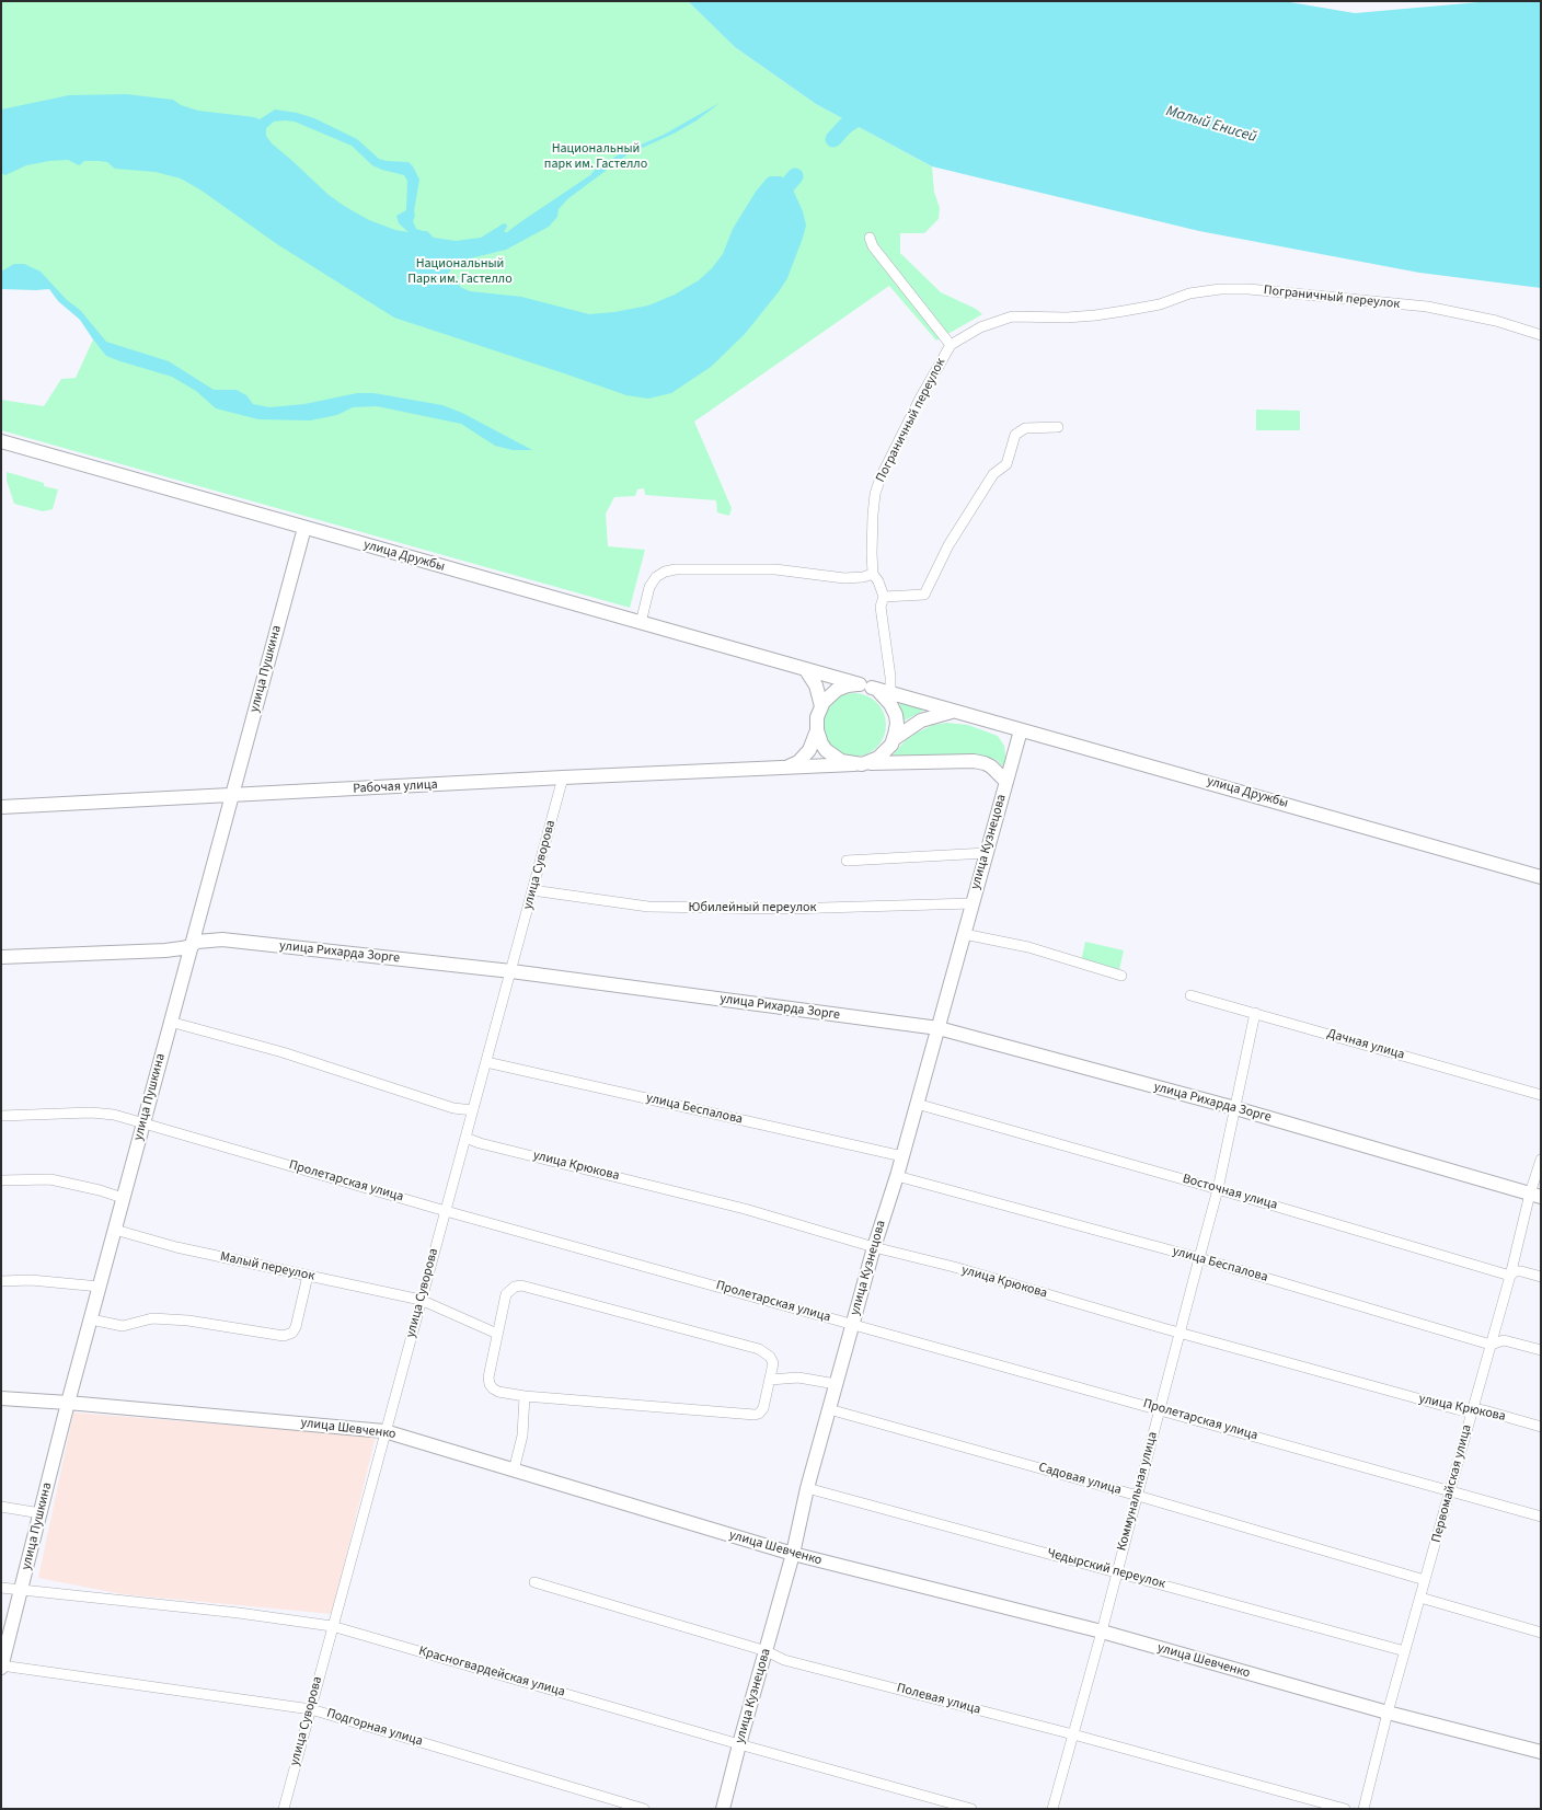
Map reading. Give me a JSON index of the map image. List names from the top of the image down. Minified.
{"streets":{"street":["Пограничный переулок","улица Дружбы","улица Пушкина","Рабочая улица","улица Кузнецова","улица Суворова","Юбилейный переулок","улица Рихарда Зорге","Дачная улица","улица Беспалова","улица Крюкова","Пролетарская улица","Восточная улица","Малый переулок","улица Шевченко","Садовая улица","Первомайская улица","Коммунальная улица","Чедырский переулок","Красногвардейская улица","Полевая улица","Подгорная улица"]},"crossings":[["улица Дружбы","улица Пушкина"],["улица Дружбы","Рабочая улица"],["улица Дружбы","улица Кузнецова"],["улица Пушкина","Рабочая улица"],["улица Пушкина","улица Рихарда Зорге"],["улица Пушкина","Пролетарская улица"],["улица Пушкина","Малый переулок"],["улица Пушкина","улица Шевченко"],["улица Пушкина","Красногвардейская улица"],["улица Пушкина","Подгорная улица"],["Рабочая улица","улица Кузнецова"],["Рабочая улица","улица Суворова"],["улица Кузнецова","Юбилейный переулок"],["улица Кузнецова","улица Рихарда Зорге"],["улица Кузнецова","улица Беспалова"],["улица Кузнецова","улица Крюкова"],["улица Кузнецова","Пролетарская улица"],["улица Кузнецова","Восточная улица"],["улица Кузнецова","улица Шевченко"],["улица Кузнецова","Садовая улица"],["улица Кузнецова","Чедырский переулок"],["улица Кузнецова","Красногвардейская улица"],["улица Кузнецова","Полевая улица"],["улица Суворова","Юбилейный переулок"],["улица Суворова","улица Рихарда Зорге"],["улица Суворова","улица Беспалова"],["улица Суворова","улица Крюкова"],["улица Суворова","Пролетарская улица"],["улица Суворова","Малый переулок"],["улица Суворова","улица Шевченко"],["улица Суворова","Красногвардейская улица"],["улица Суворова","Подгорная улица"],["улица Рихарда Зорге","Первомайская улица"],["улица Рихарда Зорге","Коммунальная улица"],["Дачная улица","Коммунальная улица"],["улица Беспалова","Первомайская улица"],["улица Беспалова","Коммунальная улица"],["улица Крюкова","Первомайская улица"],["улица Крюкова","Коммунальная улица"],["Пролетарская улица","Первомайская улица"],["Пролетарская улица","Коммунальная улица"],["Восточная улица","Первомайская улица"],["Восточная улица","Коммунальная улица"],["улица Шевченко","Первомайская улица"],["улица Шевченко","Коммунальная улица"],["Садовая улица","Первомайская улица"],["Садовая улица","Коммунальная улица"],["Первомайская улица","Чедырский переулок"],["Коммунальная улица","Чедырский переулок"],["Коммунальная улица","Полевая улица"]],"water":["Малый Енисей"],"parks":["Национальный парк им. Гастелло","Национальный Парк им. Гастелло"]}
